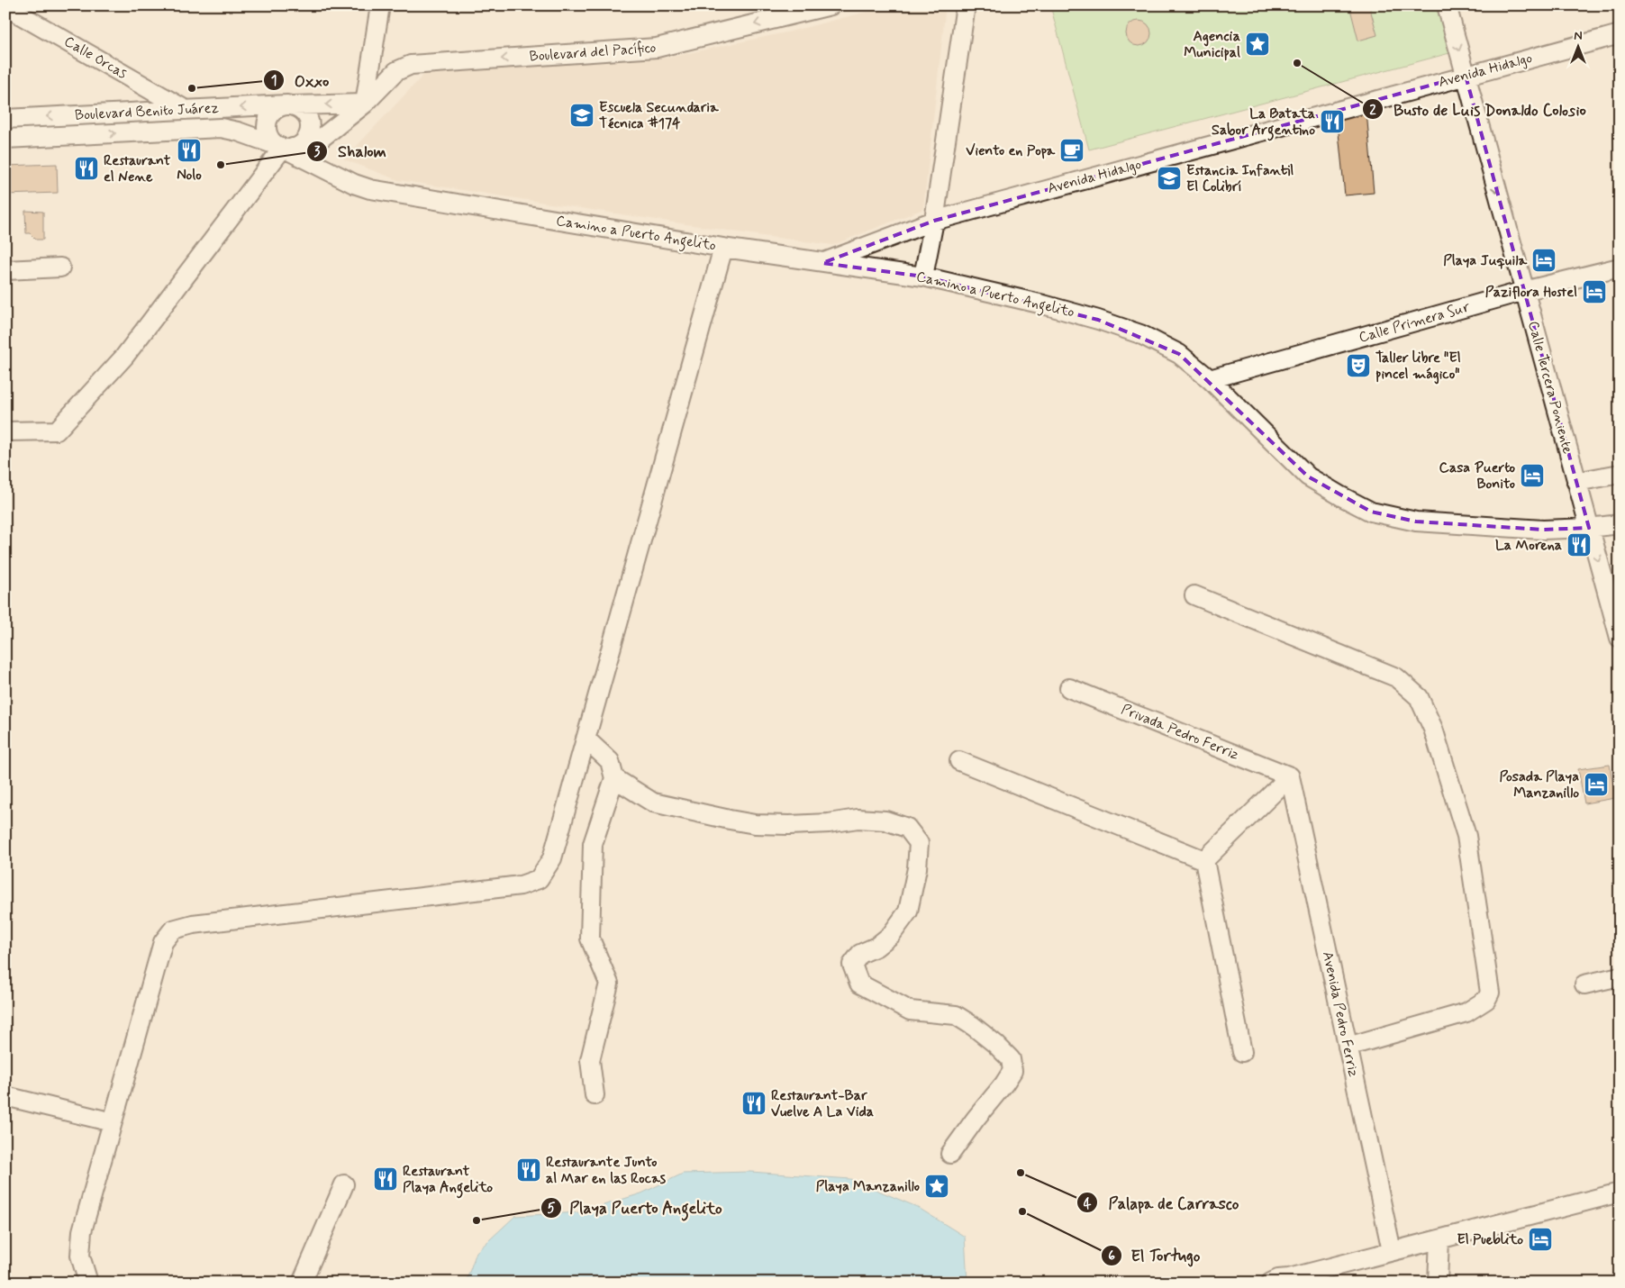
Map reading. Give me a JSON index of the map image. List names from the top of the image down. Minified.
{"streets":{"street":["Boulevard del Pacífico","Calle Orcas","Avenida Hidalgo","Boulevard Benito Juárez","Camino a Puerto Angelito","Calle Primera Sur","Calle Tercera Poniente","Privada Pedro Ferriz","Avenida Pedro Ferriz"]},"crossings":[["Calle Orcas","Boulevard Benito Juárez"],["Avenida Hidalgo","Camino a Puerto Angelito"],["Avenida Hidalgo","Calle Tercera Poniente"],["Boulevard Benito Juárez","Camino a Puerto Angelito"],["Camino a Puerto Angelito","Calle Primera Sur"],["Camino a Puerto Angelito","Calle Tercera Poniente"],["Calle Primera Sur","Calle Tercera Poniente"],["Privada Pedro Ferriz","Avenida Pedro Ferriz"]],"one_way":["Boulevard del Pacífico","Calle Tercera Poniente"],"places":{"place":["Agencia Municipal","Playa Manzanillo"],"other":["Busto de Luis Donaldo Colosio","Oxxo","Shalom","Palapa de Carrasco","El Tortugo","Playa Puerto Angelito"],"school or university":["Escuela Secundaria Técnica #174","Estancia Infantil El Colibrí"],"restaurant":["La Batata Sabor Argentino","Nolo","Restaurant el Nene","La Morena","Restaurant-Bar Vuelve A La Vida","Restaurante Junto al Mar en las Rocas","Restaurant Playa Angelito"],"cafe":["Viento en Popa"],"hotel":["Playa Juquila","Paziflora Hostel","Casa Puerto Bonito","Posada Playa Manzanillo","El Pueblito"],"theatre":["Taller libre \"El pincel mágico\""]},"north":"top"}
